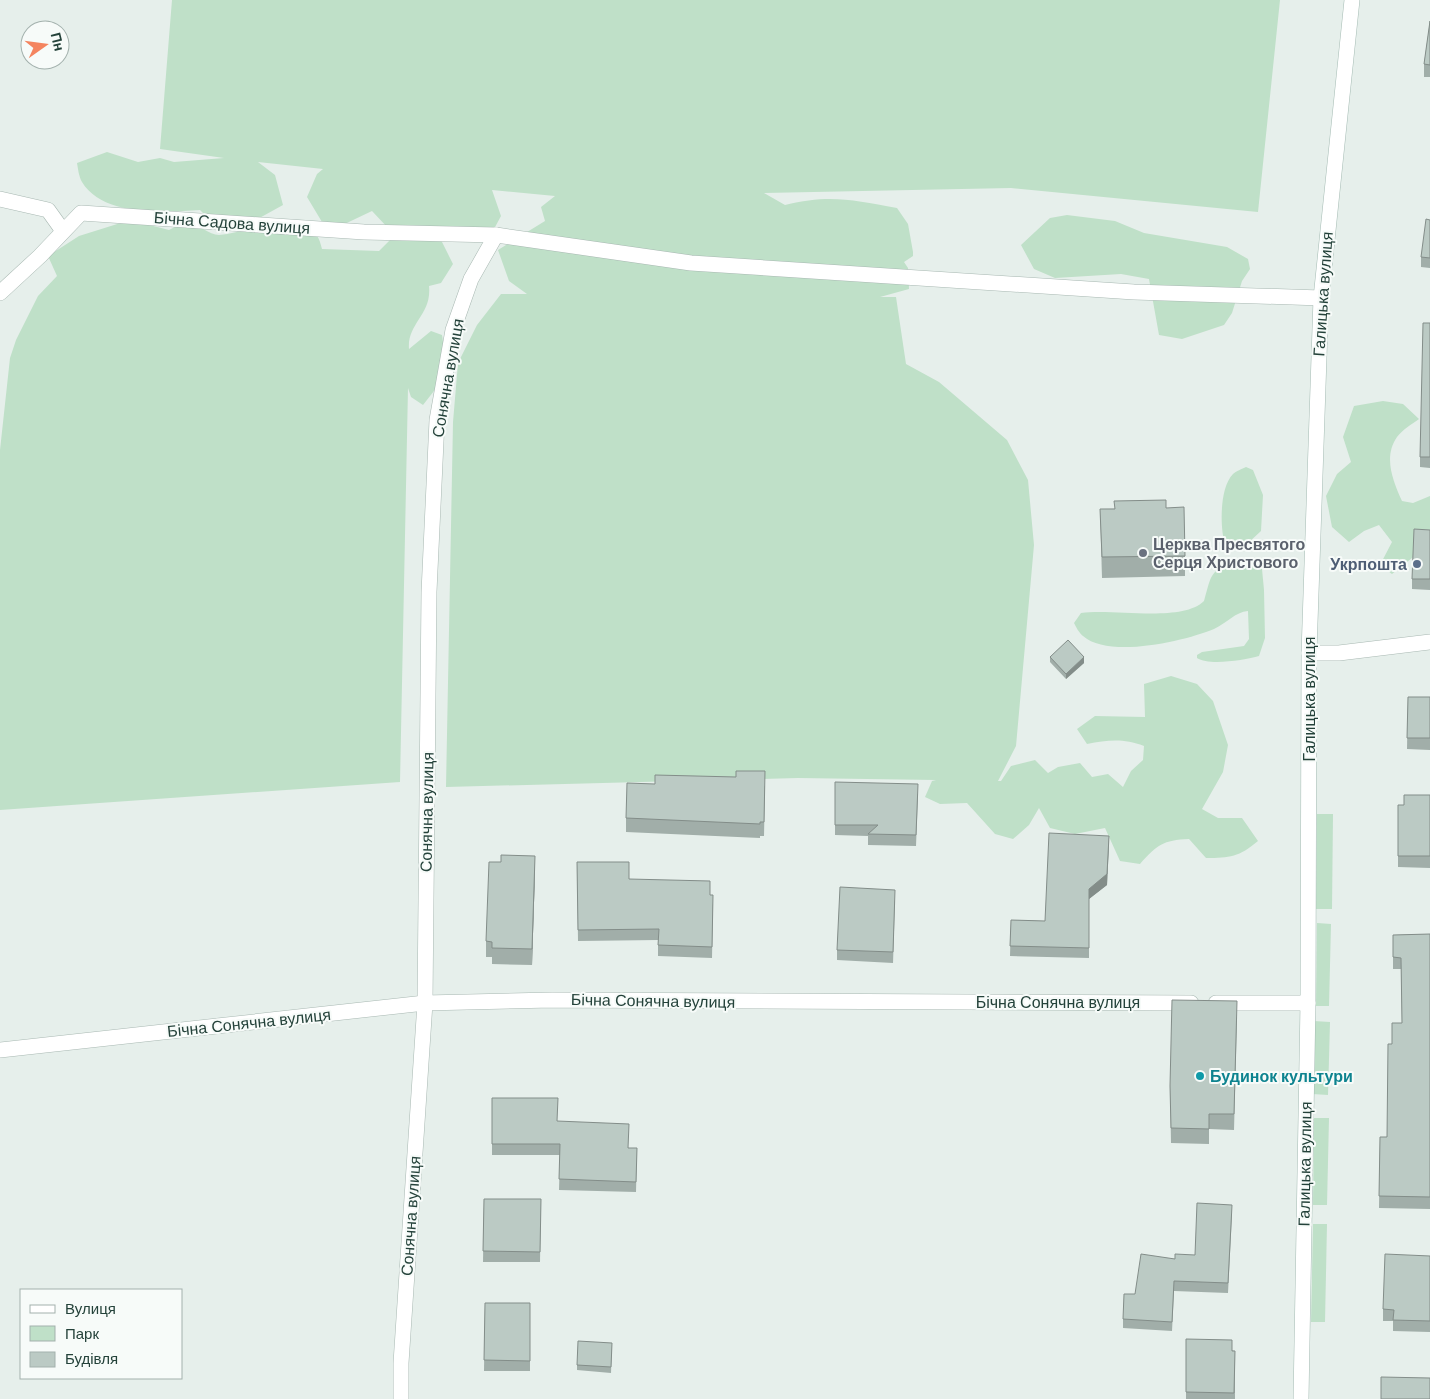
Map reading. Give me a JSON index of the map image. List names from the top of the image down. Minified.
{"streets":{"street":["Бічна Садова вулиця","Галицька вулиця","Сонячна вулиця","Бічна Сонячна вулиця"]},"crossings":[["Бічна Садова вулиця","Галицька вулиця"],["Бічна Садова вулиця","Сонячна вулиця"],["Галицька вулиця","Бічна Сонячна вулиця"],["Сонячна вулиця","Бічна Сонячна вулиця"]],"places":["Церква Пресвятого Серця Христового","Укрпошта","Будинок культури"],"legend":["Вулиця","Парк","Будівля"],"north":"right"}
